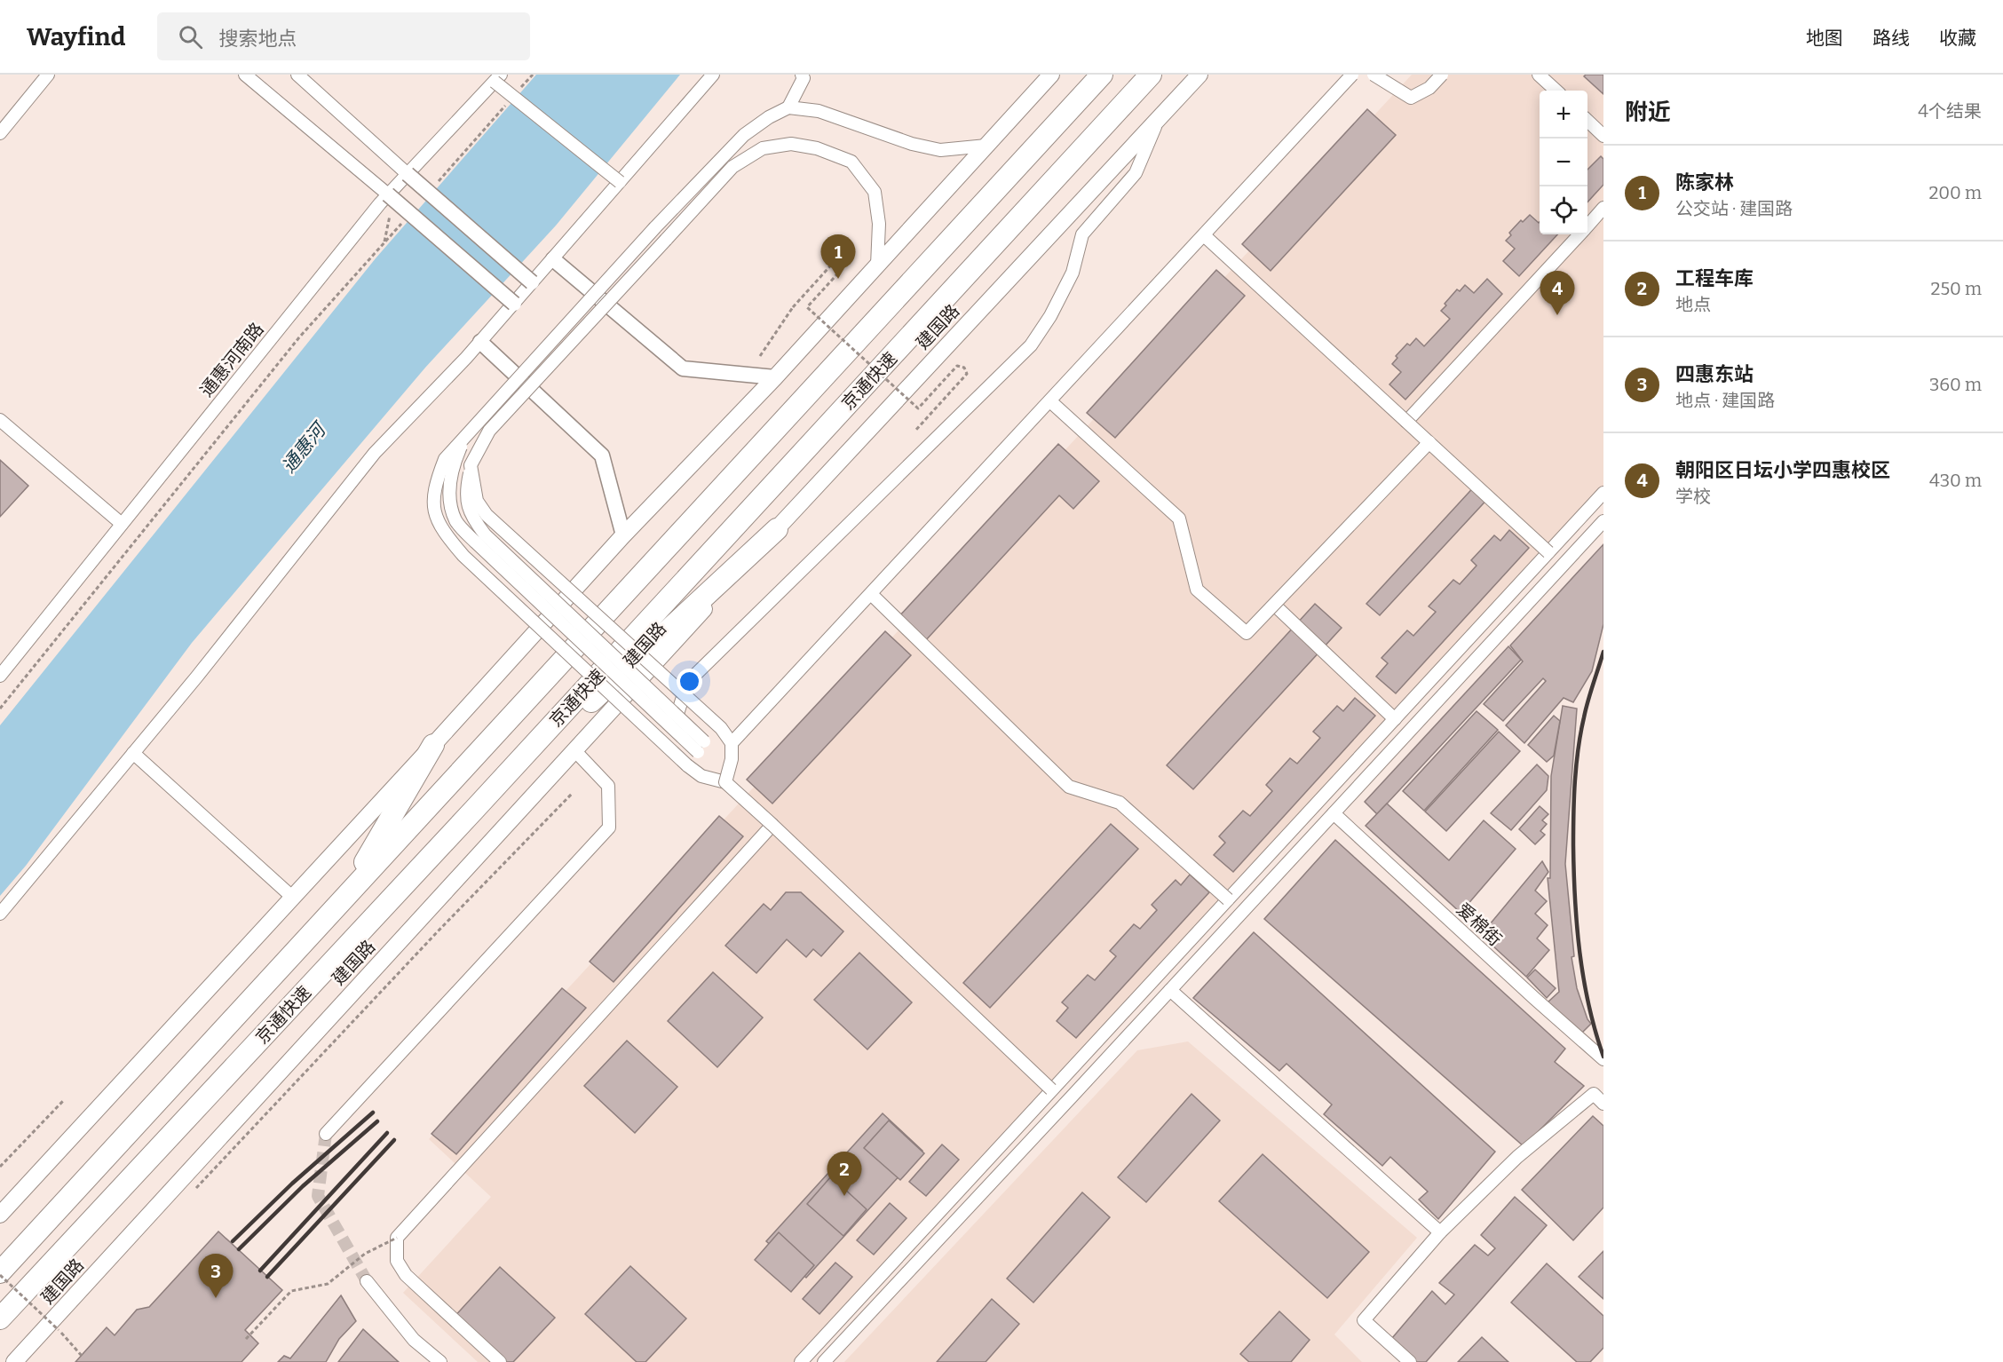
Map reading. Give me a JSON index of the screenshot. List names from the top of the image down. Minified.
{"streets":{"highway":["京通快速"],"main road":["建国路"],"street":["通惠河南路","爱棉街"]},"water":["通惠河"],"page":{"header":"Wayfind","search":"搜索地点","nav":["地图","路线","收藏"],"heading":["附近","4个结果"],"map_buttons":["+","−"],"list":[{"mark":"1","name":"陈家林","note":"公交站 · 建国路","value":"200 m"},{"mark":"2","name":"工程车库","note":"地点","value":"250 m"},{"mark":"3","name":"四惠东站","note":"地点 · 建国路","value":"360 m"},{"mark":"4","name":"朝阳区日坛小学四惠校区","note":"学校","value":"430 m"}],"pins":["1","4","2","3"]}}
